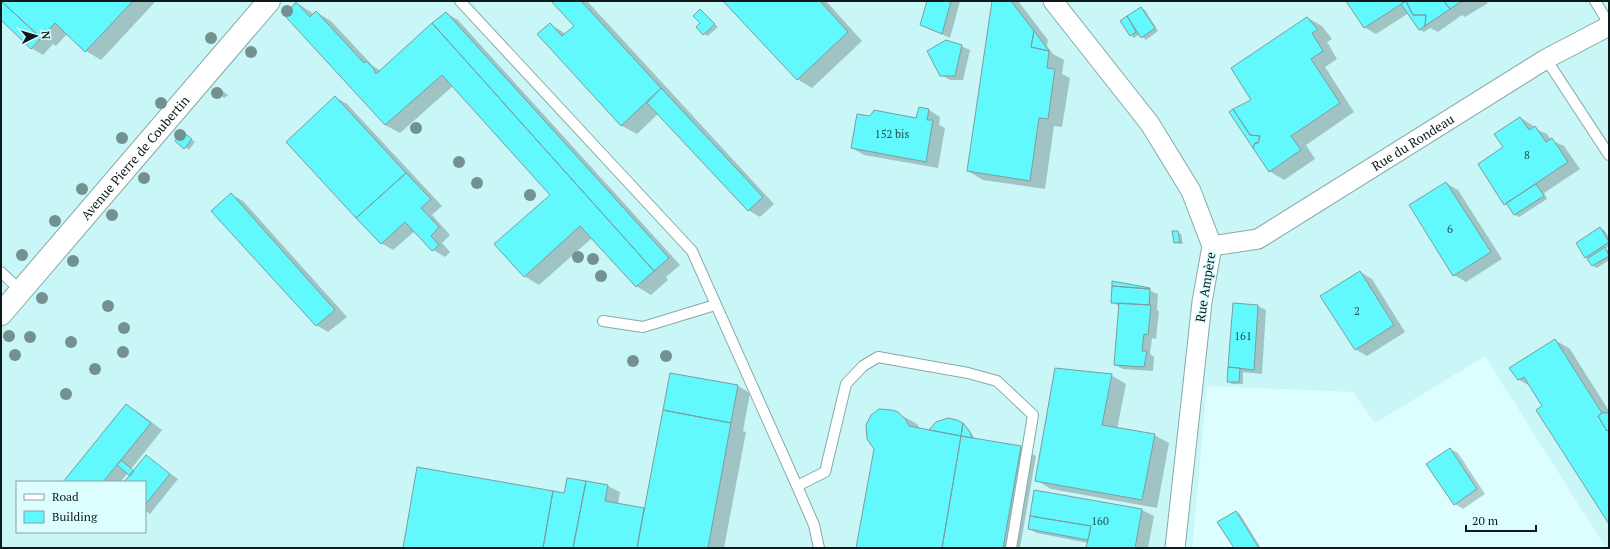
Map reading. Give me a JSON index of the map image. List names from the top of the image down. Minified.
{"streets":{"street":["Rue du Rondeau","Avenue Pierre de Coubertin","Rue Ampère"]},"crossings":[["Rue du Rondeau","Rue Ampère"]],"house_numbers":["152 bis","8","6","2","161","160"],"legend":["Road","Building"],"scale_bar":"20 m","north":"right"}
